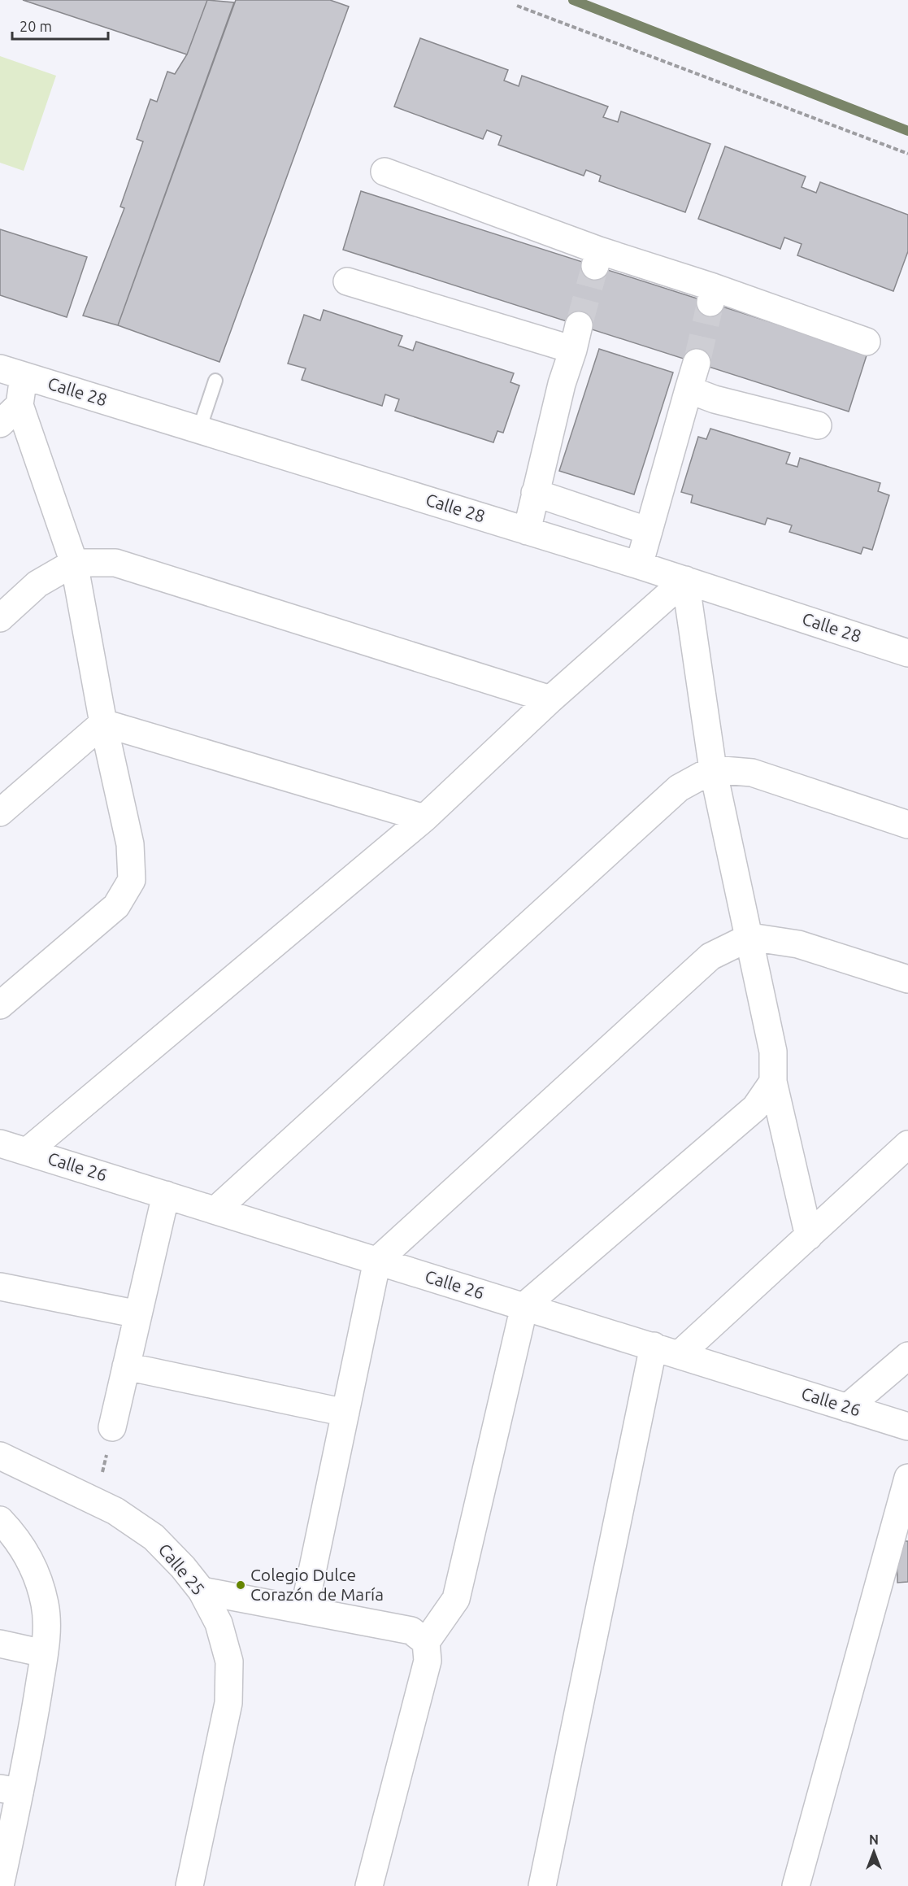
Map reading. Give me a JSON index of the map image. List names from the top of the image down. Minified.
{"streets":{"street":["Calle 28","Calle 26","Calle 25"]},"places":["Colegio Dulce Corazón de María"],"scale_bar":"20 m","north":"top"}
